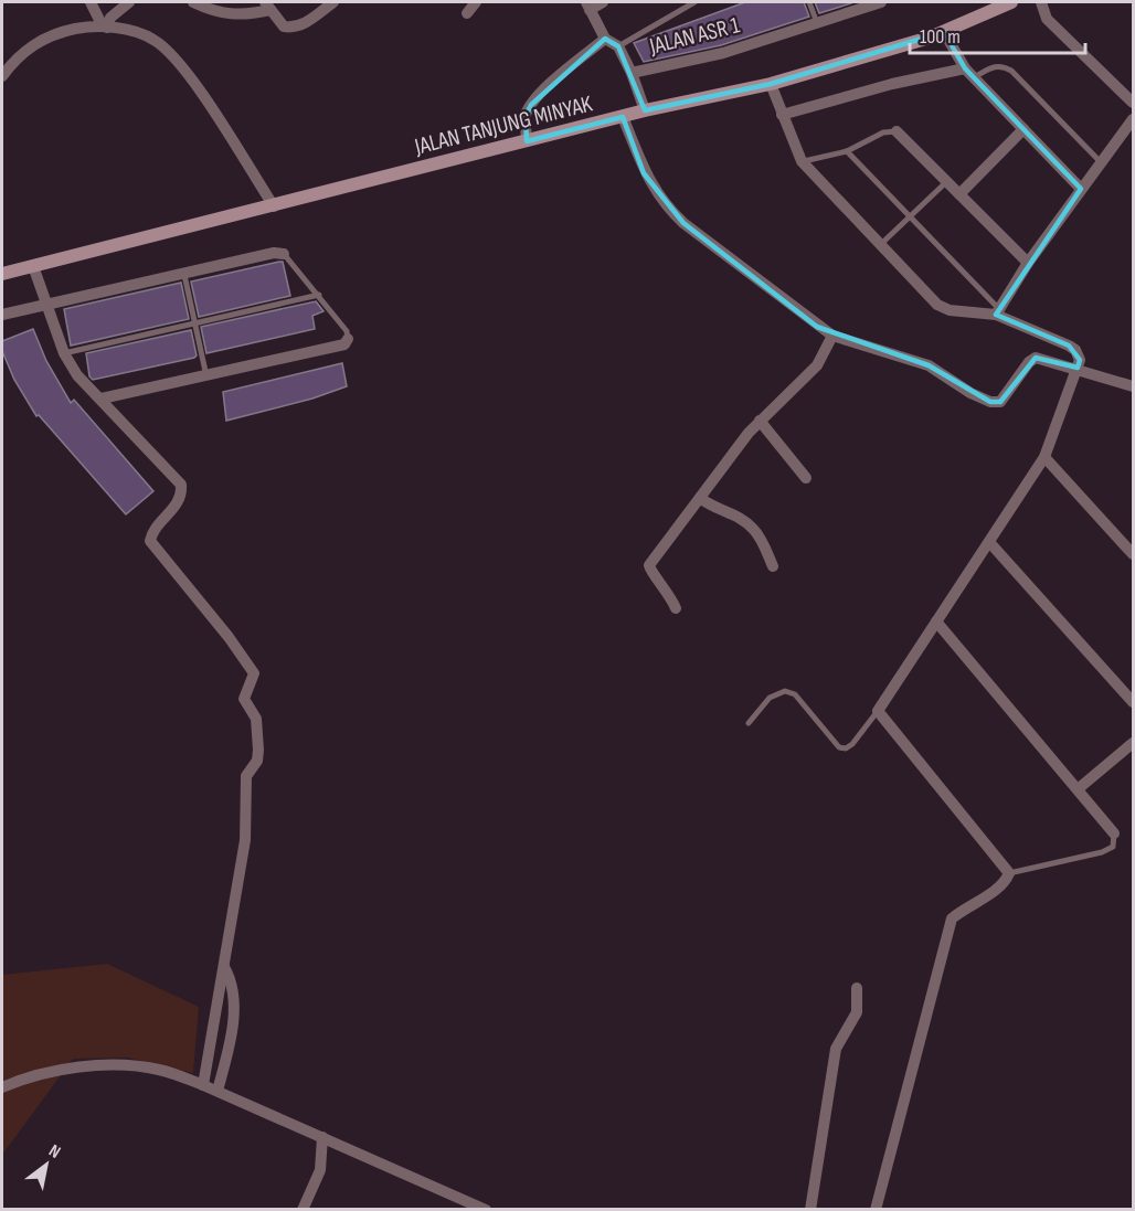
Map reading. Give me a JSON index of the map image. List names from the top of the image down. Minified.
{"streets":{"main road":["JALAN TANJUNG MINYAK"],"street":["JALAN ASR 1"]},"scale_bar":"100 m","north":"top right"}
